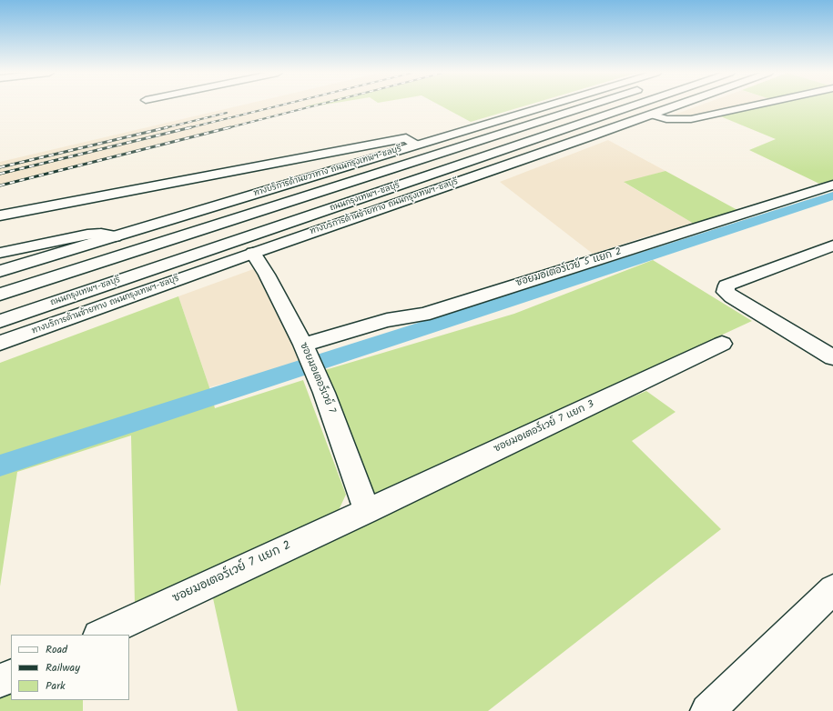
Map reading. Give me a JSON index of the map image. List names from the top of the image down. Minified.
{"streets":{"main road":["ทางบริการด้านขวาทาง ถนนกรุงเทพฯ-ชลบุรี","ถนนกรุงเทพฯ-ชลบุรี","ทางบริการด้านซ้ายทาง ถนนกรุงเทพฯ-ชลบุรี","ซอยมอเตอร์เวย์ 5 แยก 2","ซอยมอเตอร์เวย์ 7","ซอยมอเตอร์เวย์ 7 แยก 3","ซอยมอเตอร์เวย์ 7 แยก 2"]},"crossings":[["ทางบริการด้านซ้ายทาง ถนนกรุงเทพฯ-ชลบุรี","ซอยมอเตอร์เวย์ 7"],["ซอยมอเตอร์เวย์ 5 แยก 2","ซอยมอเตอร์เวย์ 7"],["ซอยมอเตอร์เวย์ 7","ซอยมอเตอร์เวย์ 7 แยก 3"],["ซอยมอเตอร์เวย์ 7","ซอยมอเตอร์เวย์ 7 แยก 2"],["ซอยมอเตอร์เวย์ 7 แยก 3","ซอยมอเตอร์เวย์ 7 แยก 2"]],"legend":["Road","Railway","Park"]}
